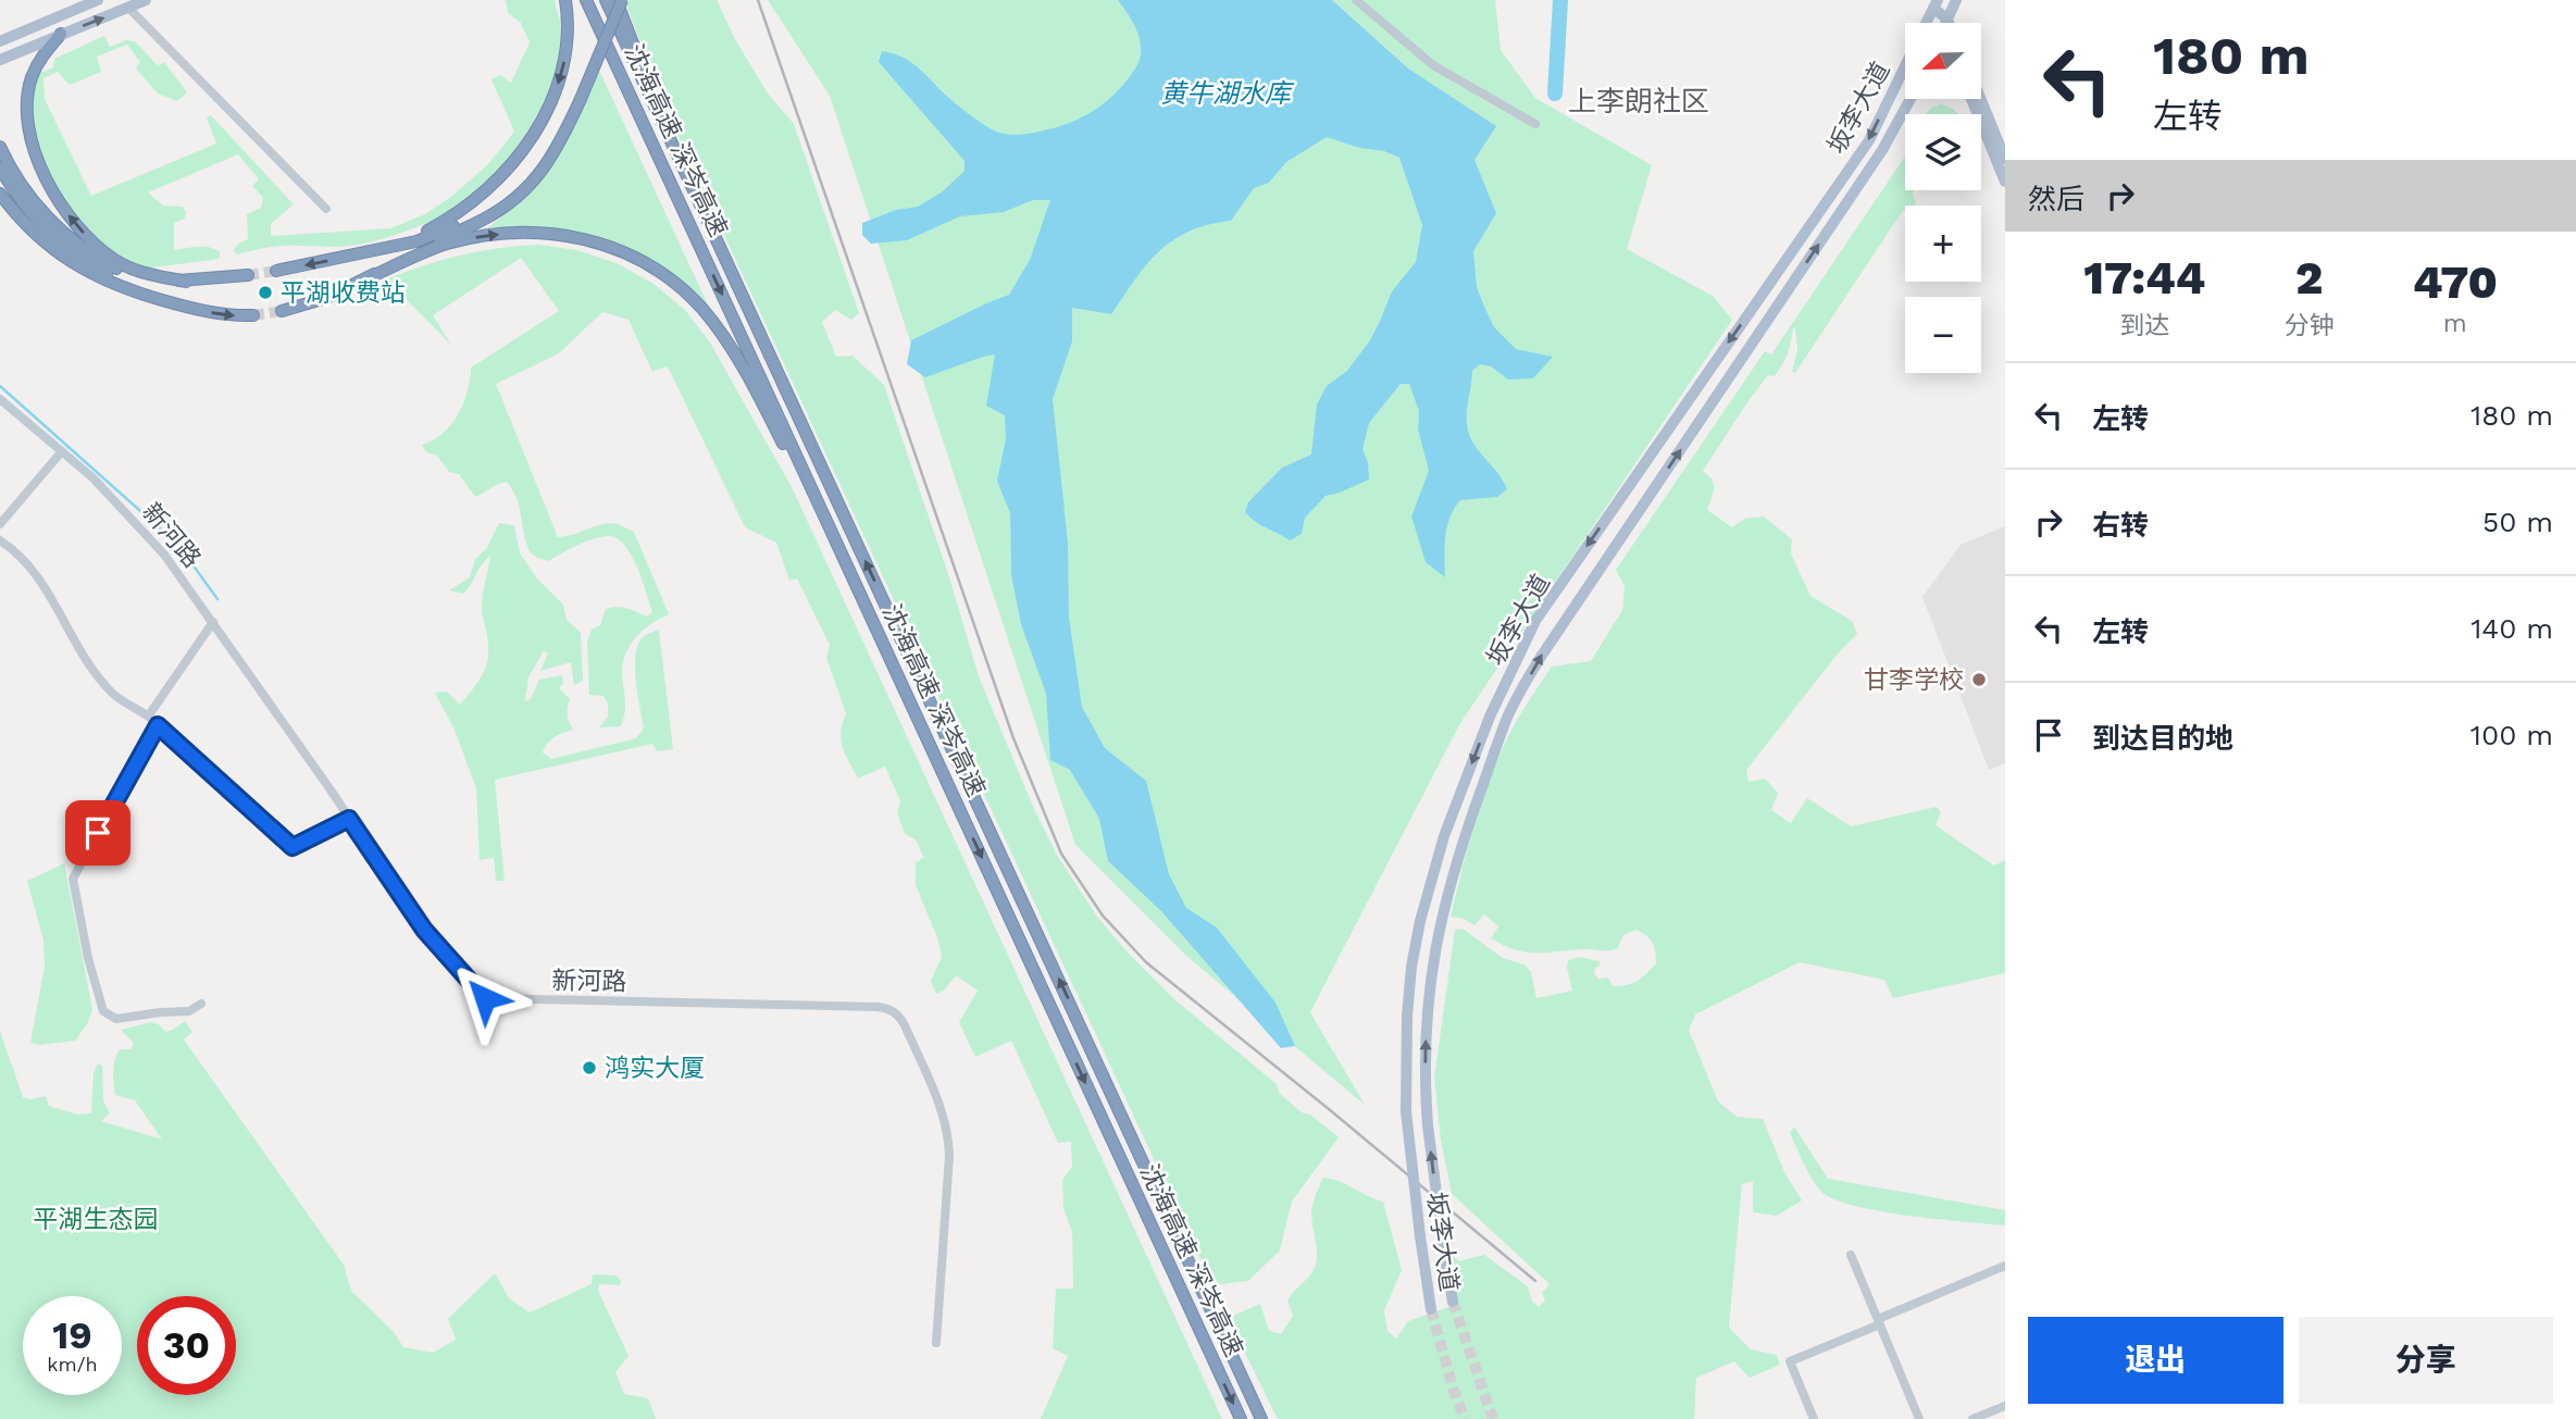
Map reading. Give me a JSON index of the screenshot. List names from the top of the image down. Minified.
{"streets":{"highway":["沈海高速 深岑高速"],"main road":["坂李大道"],"street":["新河路"]},"districts":["上李朗社区"],"water":["黄牛湖水库"],"parks":["平湖生态园"],"places":["平湖收费站","甘李学校","鸿实大厦"],"north":"left","page":{"turn":["180 m","左转"],"map_buttons":["+","−"],"then":"然后","eta":["17:44","到达","2","分钟","470","m"],"list":[{"name":"左转","value":"180 m"},{"name":"右转","value":"50 m"},{"name":"左转","value":"140 m"},{"name":"到达目的地","value":"100 m"}],"speed":"19 km/h","limit":"30","buttons":["退出","分享"]}}
